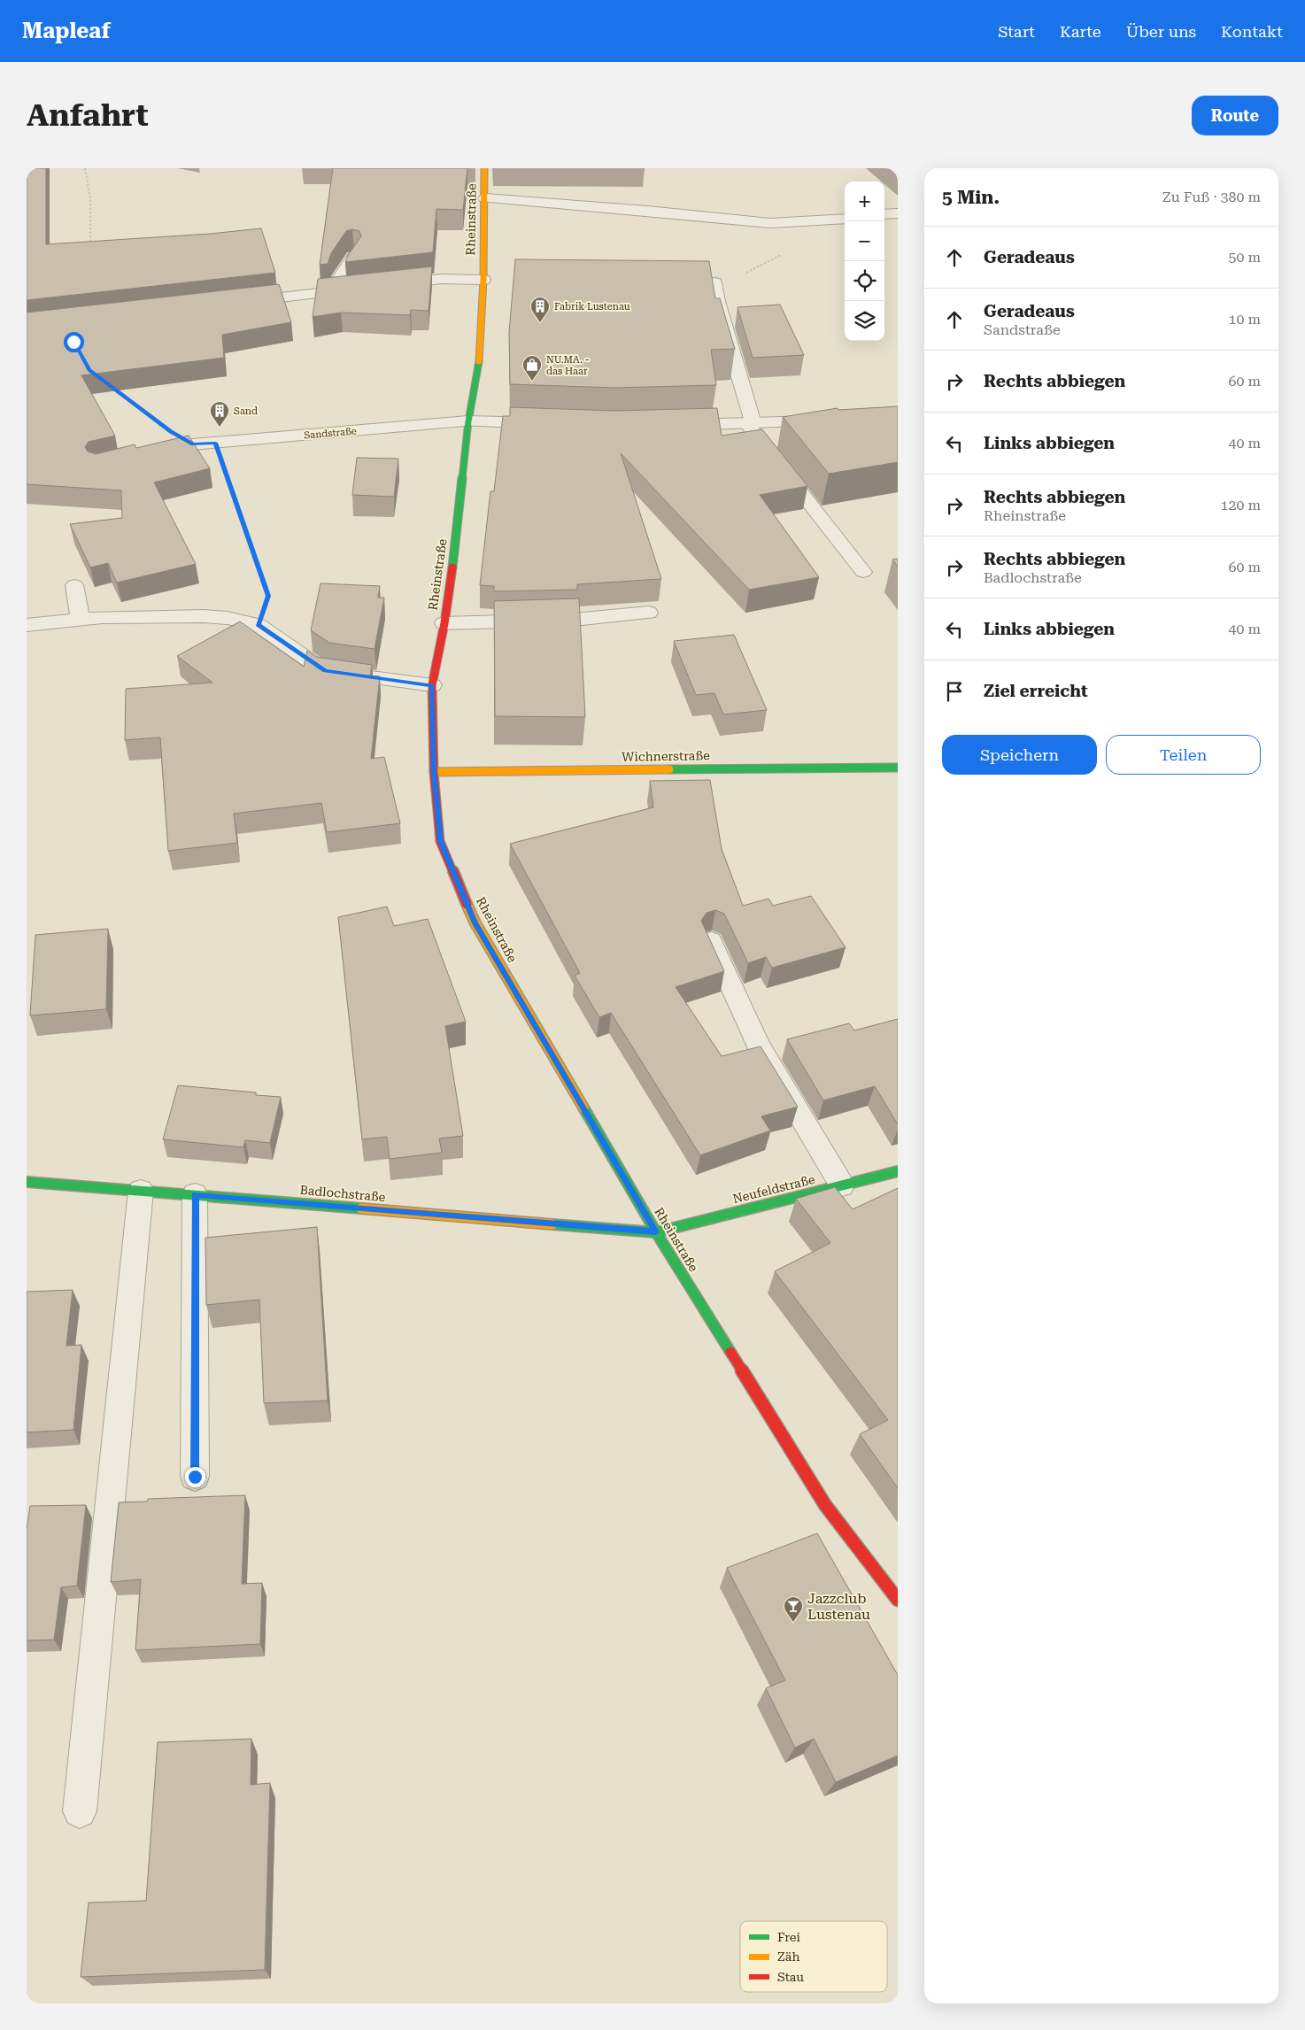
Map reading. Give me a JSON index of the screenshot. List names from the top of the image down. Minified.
{"streets":{"street":["Rheinstraße","Sandstraße","Wichnerstraße","Neufeldstraße","Badlochstraße"]},"crossings":[["Rheinstraße","Sandstraße"],["Rheinstraße","Wichnerstraße"],["Rheinstraße","Neufeldstraße"],["Rheinstraße","Badlochstraße"],["Neufeldstraße","Badlochstraße"]],"places":{"building":["Fabrik Lustenau","Sand"],"shop":["NU.MA. - das Haar"],"bar":["Jazzclub Lustenau"]},"legend":["Frei","Zäh","Stau"],"page":{"header":"Mapleaf","nav":["Start","Karte","Über uns","Kontakt"],"buttons":["Route",["Speichern","Teilen"]],"title":"Anfahrt","heading":["5 Min.","Zu Fuß · 380 m"],"map_buttons":["+","−"],"list":[["Geradeaus","50 m"],["Geradeaus","Sandstraße","10 m"],["Rechts abbiegen","60 m"],["Links abbiegen","40 m"],["Rechts abbiegen","Rheinstraße","120 m"],["Rechts abbiegen","Badlochstraße","60 m"],["Links abbiegen","40 m"],"Ziel erreicht"]}}
